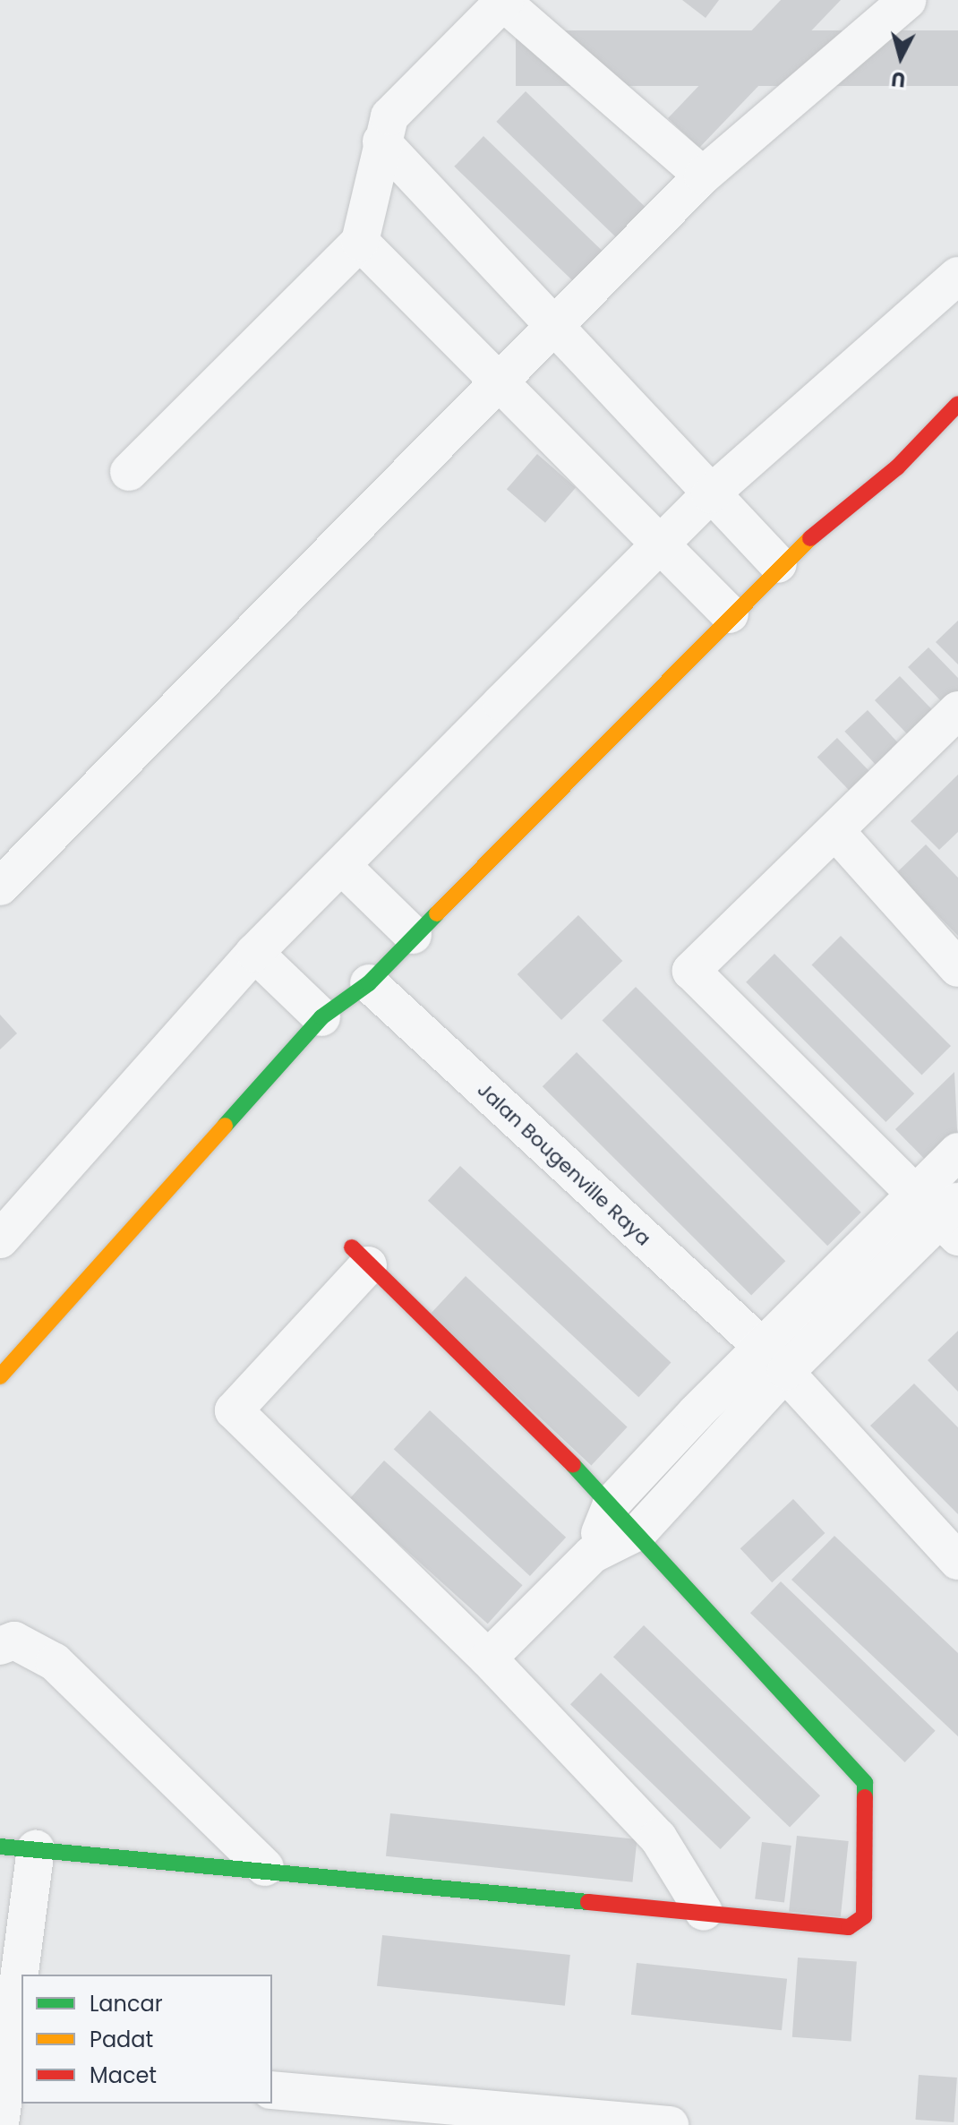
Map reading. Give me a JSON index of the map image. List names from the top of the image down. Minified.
{"streets":{"street":["Jalan Bougenville Raya"]},"legend":["Lancar","Padat","Macet"],"north":"bottom"}
